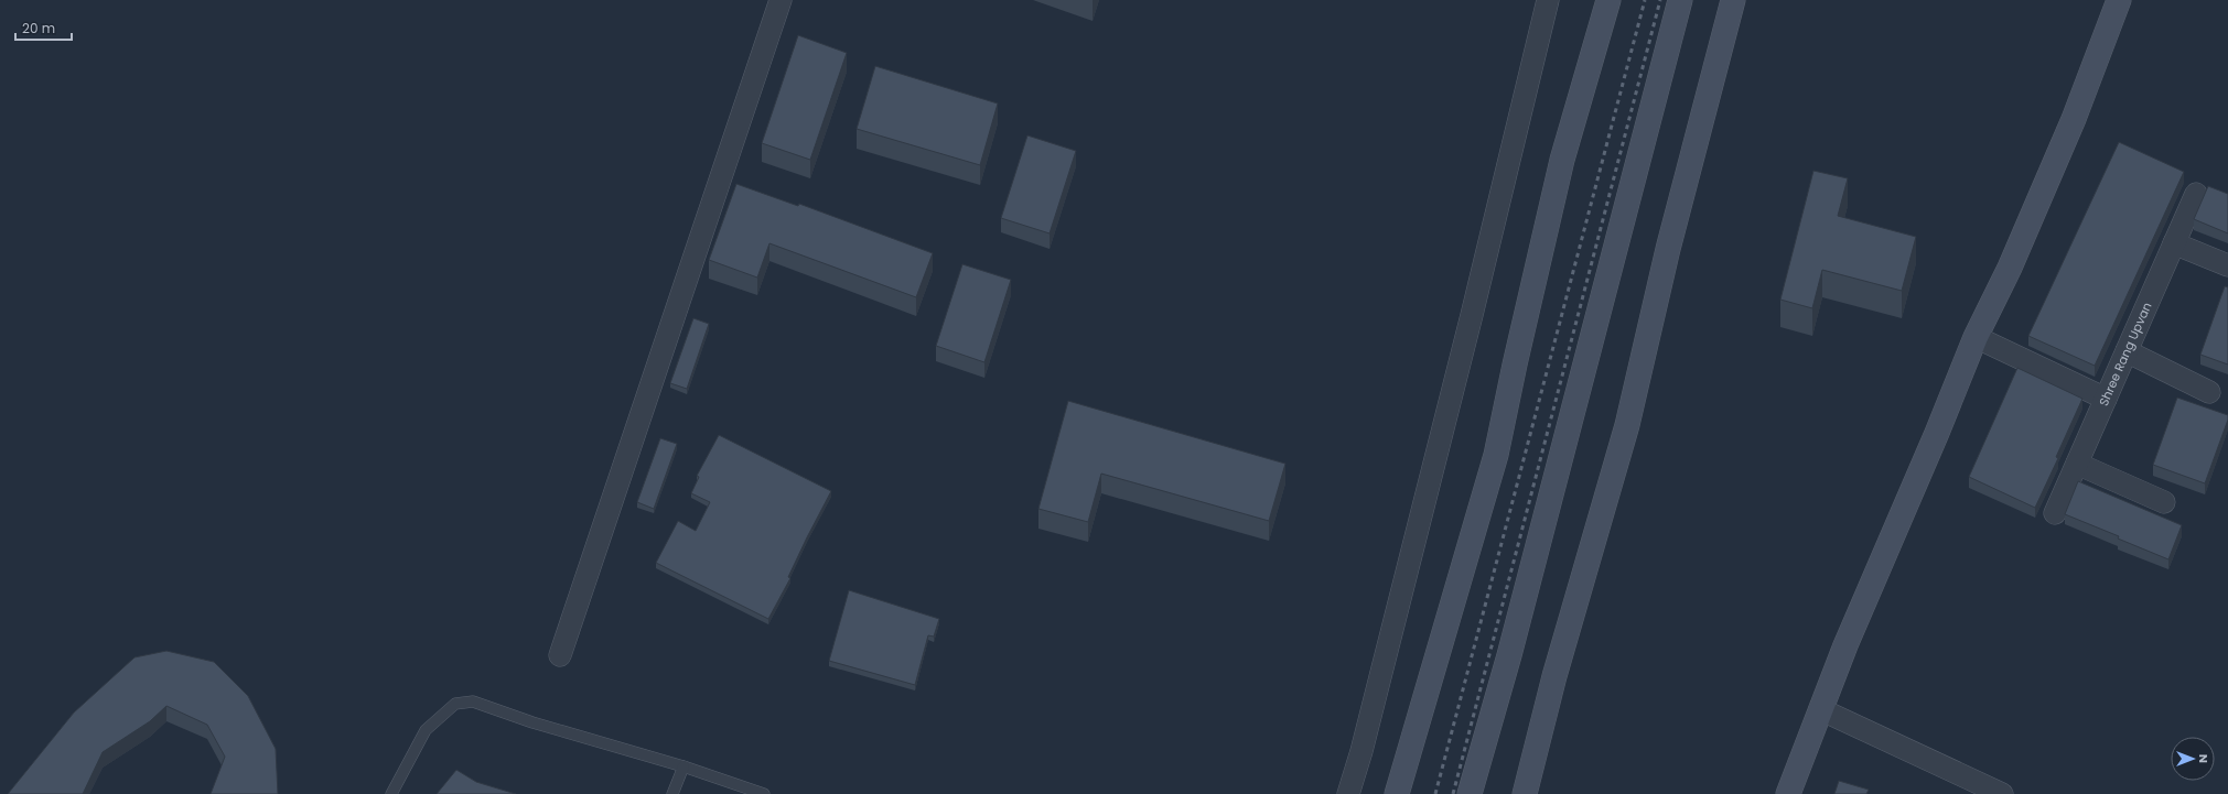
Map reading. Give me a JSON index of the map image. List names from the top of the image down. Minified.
{"streets":{"street":["Shree Rang Upvan"]},"scale_bar":"20 m","north":"right"}
